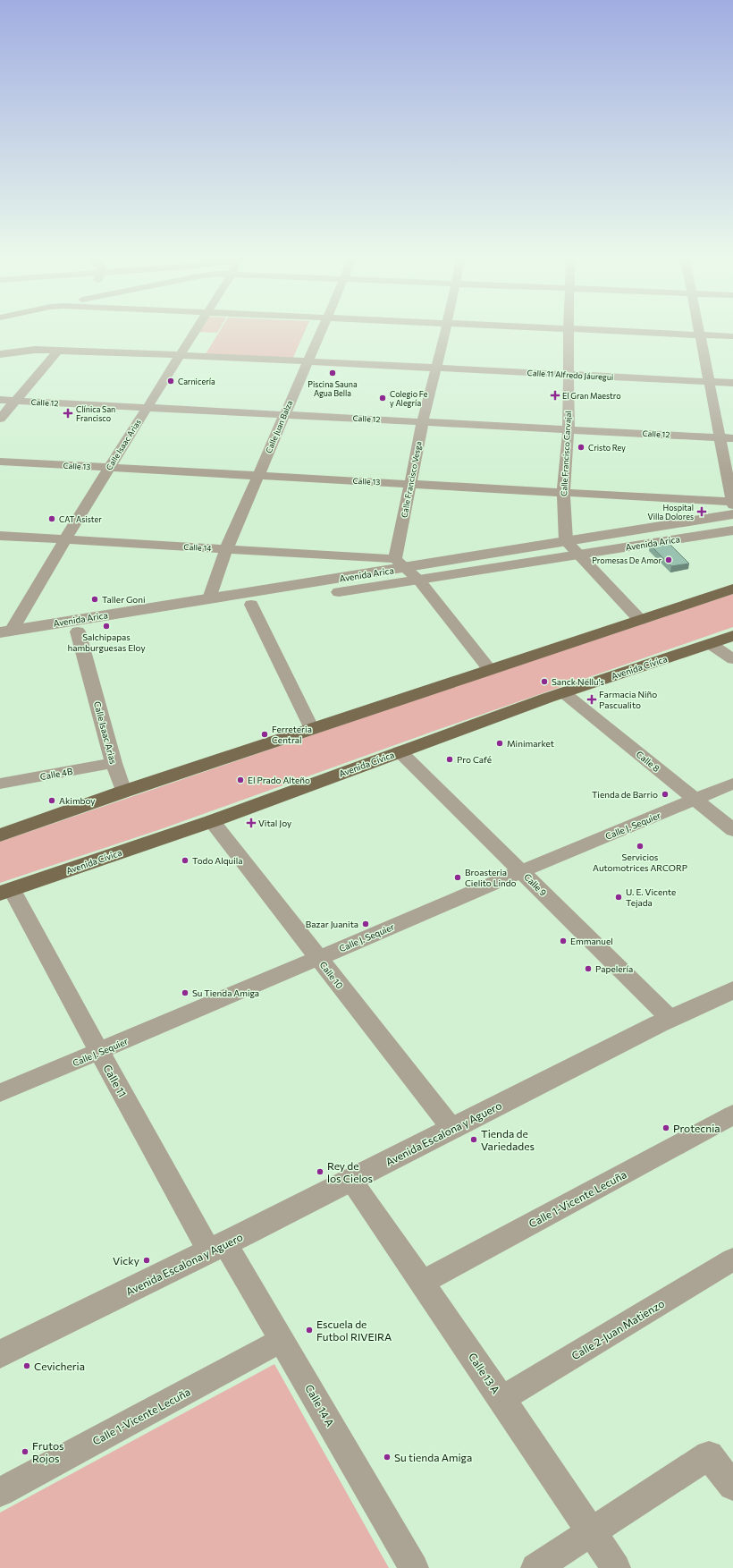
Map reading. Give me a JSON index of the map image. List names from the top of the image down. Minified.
{"streets":{"main road":["Avenida Cívica"],"street":["Calle 11 Alfredo Jáuregui","Calle 12","Calle Juan Balza","Calle Isaac Arias","Calle Francisco Carvajal","Calle 13","Calle Francisco Vesga","Avenida Arica","Calle 14","Calle 8","Calle 4B","Calle J. Sequier","Calle 9","Calle 10","Calle 11","Avenida Escalona y Aguero","Calle 1-Vicente Lecuña","Calle 2-Juan Matienzo","Calle 13 A","Calle 14 A"]},"crossings":[["Calle 11 Alfredo Jáuregui","Calle Juan Balza"],["Calle 11 Alfredo Jáuregui","Calle Isaac Arias"],["Calle 11 Alfredo Jáuregui","Calle Francisco Carvajal"],["Calle 11 Alfredo Jáuregui","Calle Francisco Vesga"],["Calle 12","Calle Juan Balza"],["Calle 12","Calle Isaac Arias"],["Calle 12","Calle Francisco Carvajal"],["Calle 12","Calle Francisco Vesga"],["Calle Juan Balza","Calle 13"],["Calle Juan Balza","Avenida Arica"],["Calle Juan Balza","Calle 14"],["Calle Isaac Arias","Calle 13"],["Calle Isaac Arias","Avenida Arica"],["Calle Isaac Arias","Calle 14"],["Calle Isaac Arias","Calle 4B"],["Calle Francisco Carvajal","Calle 13"],["Calle Francisco Carvajal","Avenida Arica"],["Calle 13","Calle Francisco Vesga"],["Calle 13","Avenida Arica"],["Calle Francisco Vesga","Avenida Arica"],["Calle Francisco Vesga","Calle 14"],["Avenida Arica","Calle 14"],["Avenida Cívica","Calle 8"],["Avenida Cívica","Calle 9"],["Avenida Cívica","Calle 10"],["Avenida Cívica","Calle 11"],["Calle 8","Calle J. Sequier"],["Calle J. Sequier","Calle 9"],["Calle J. Sequier","Calle 10"],["Calle J. Sequier","Calle 11"],["Calle 9","Avenida Escalona y Aguero"],["Calle 10","Avenida Escalona y Aguero"],["Calle 11","Avenida Escalona y Aguero"],["Calle 11","Calle 14 A"],["Avenida Escalona y Aguero","Calle 13 A"],["Avenida Escalona y Aguero","Calle 14 A"],["Calle 1-Vicente Lecuña","Calle 13 A"],["Calle 1-Vicente Lecuña","Calle 14 A"],["Calle 2-Juan Matienzo","Calle 13 A"]],"places":{"other":["Piscina Sauna Agua Bella","Carnicería","Colegio Fe y Alegría","Cristo Rey","CAT Asister","Promesas De Amor","Taller Goni","Salchipapas hamburguesas Eloy","Sanck Nellu's","Ferreteria Central","Minimarket","Pro Café","El Prado Alteño","Tienda de Barrio","Akimboy","Servicios Automotrices ARCORP","Todo Alquila","Broasteria Cielito Lindo","U. E. Vicente Tejada","Bazar Juanita","Emmanuel","Papelería","Su Tienda Amiga","Protecnia","Tienda de Variedades","Rey de los Cielos","Vicky","Escuela de Futbol RIVEIRA","Cevicheria","Frutos Rojos","Su tienda Amiga"],"health":["El Gran Maestro","Clínica San Francisco","Hospital Villa Dolores","Farmacia Niño Pascualito","Vital Joy"]}}
